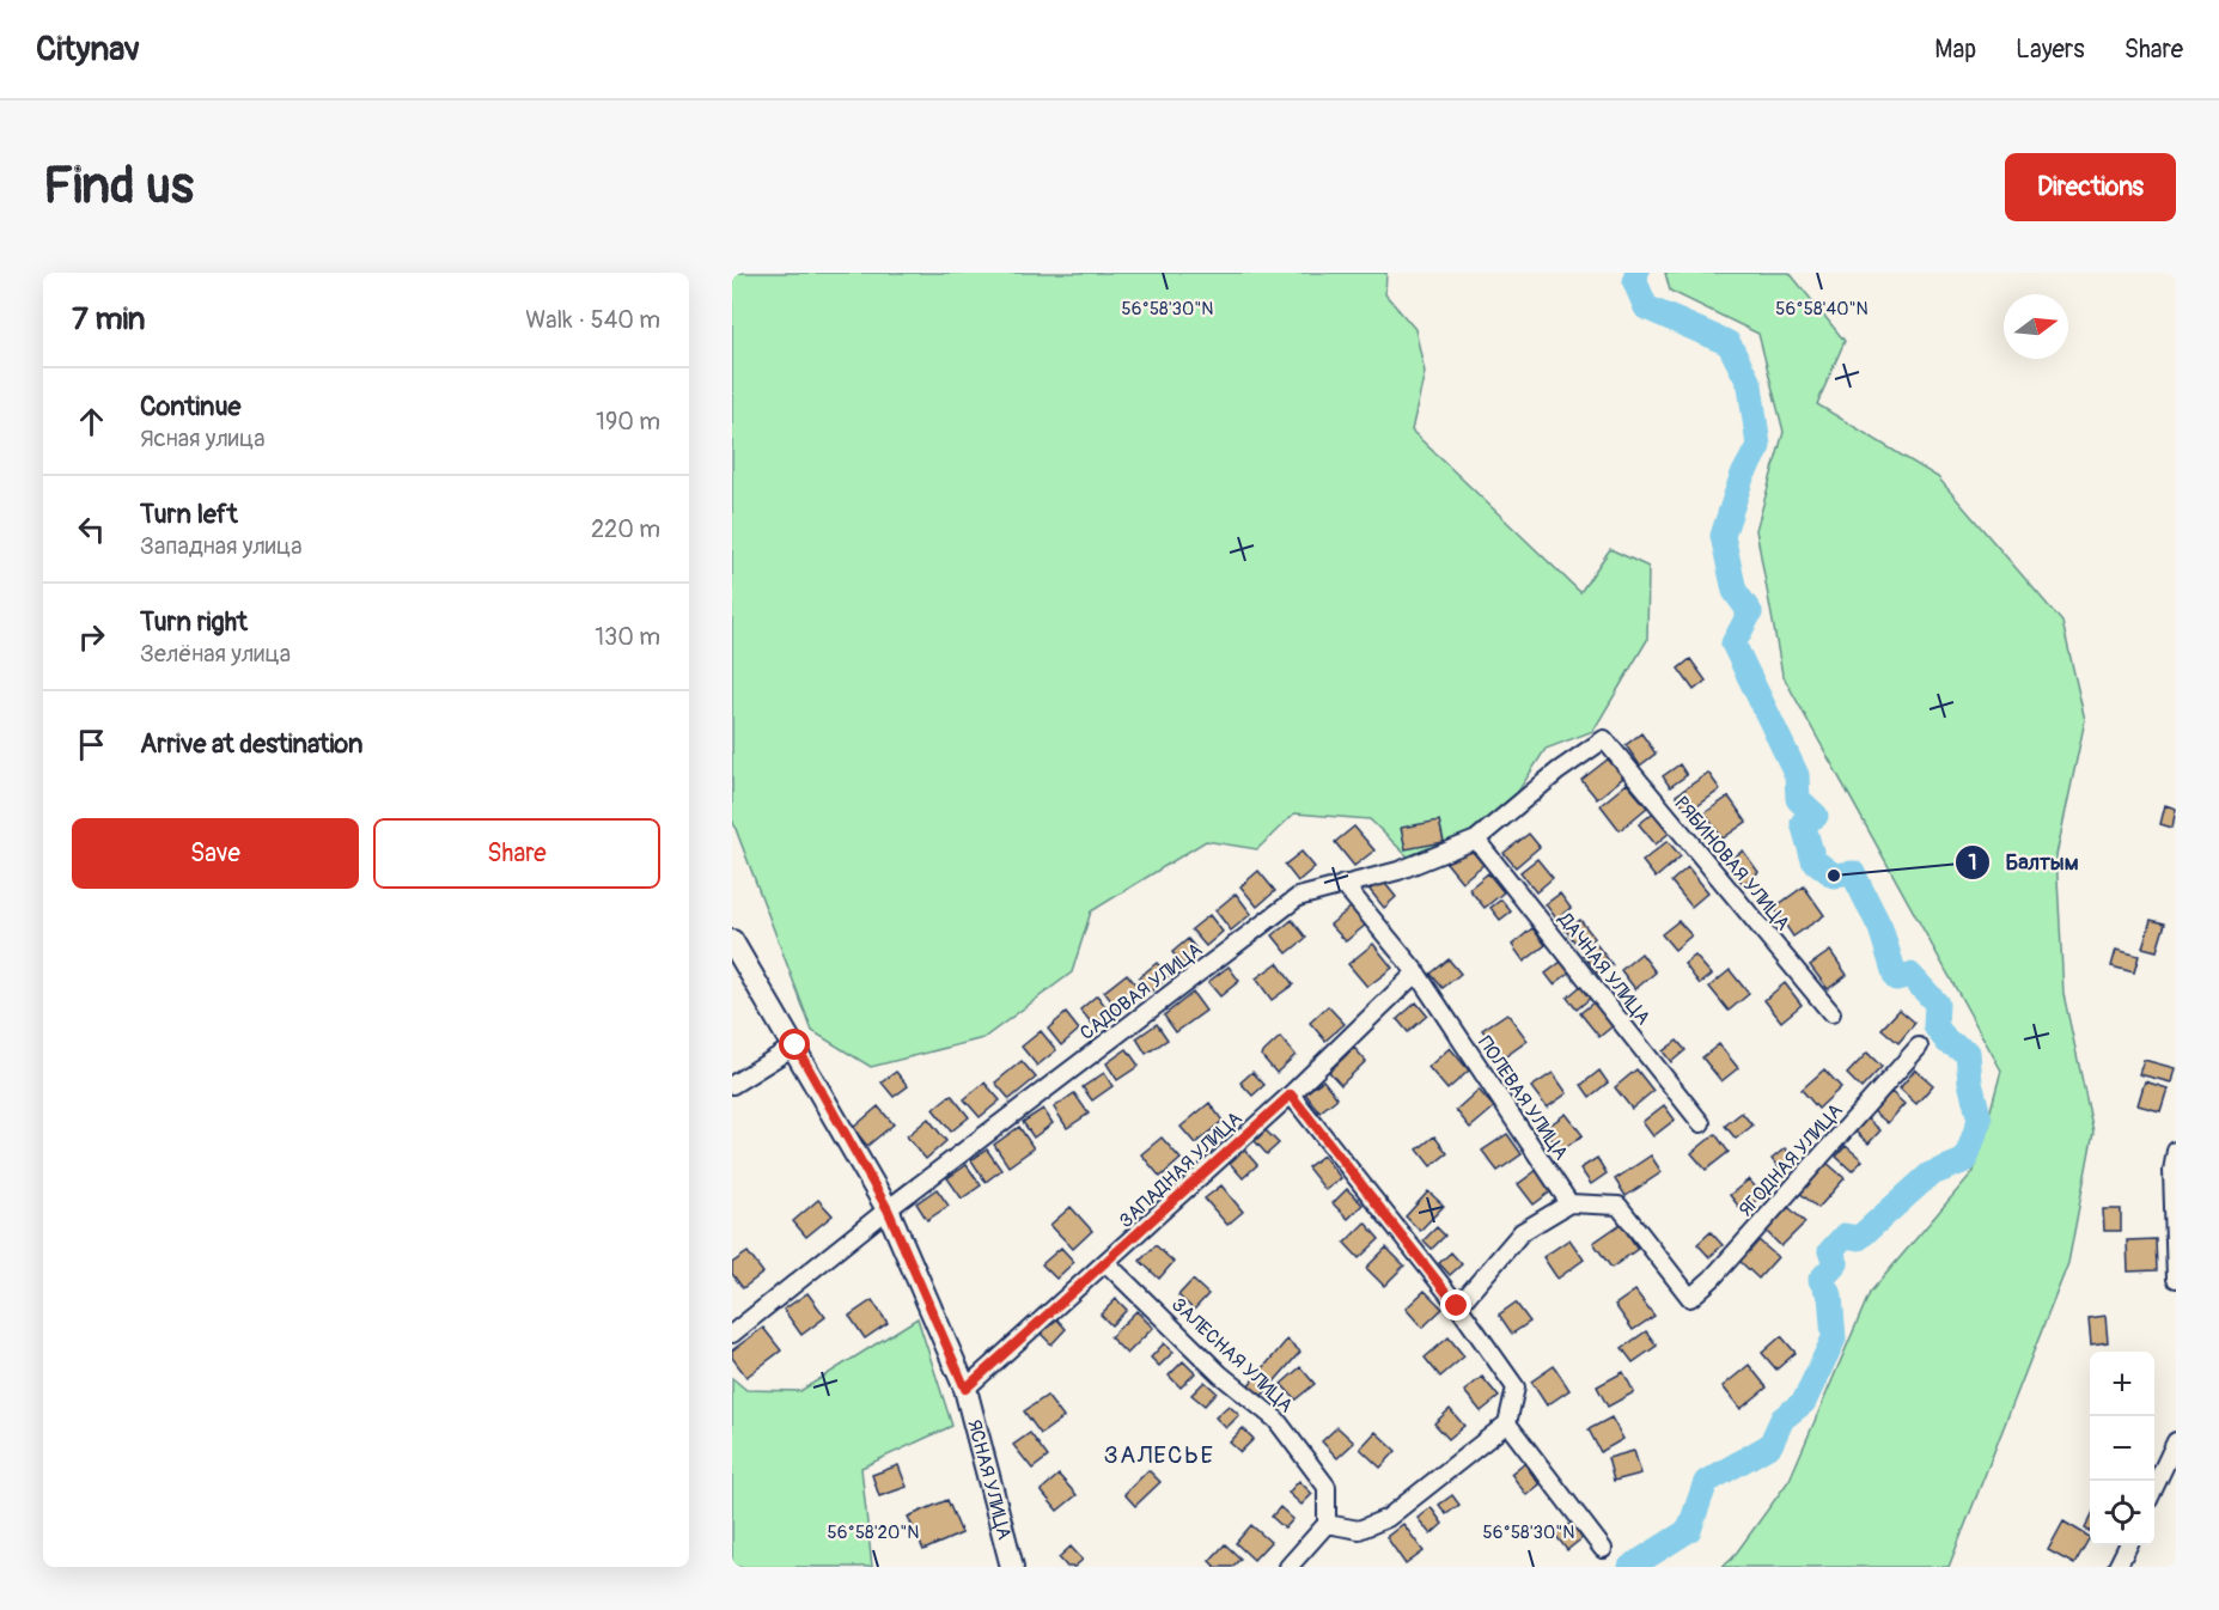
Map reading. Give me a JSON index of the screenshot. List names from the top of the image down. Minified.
{"streets":{"main road":["ЯСНАЯ УЛИЦА"],"street":["РЯБИНОВАЯ УЛИЦА","ДАЧНАЯ УЛИЦА","САДОВАЯ УЛИЦА","ПОЛЕВАЯ УЛИЦА","ЯГОДНАЯ УЛИЦА","ЗАПАДНАЯ УЛИЦА","ЗАЛЕСНАЯ УЛИЦА"]},"crossings":[["РЯБИНОВАЯ УЛИЦА","САДОВАЯ УЛИЦА"],["ДАЧНАЯ УЛИЦА","САДОВАЯ УЛИЦА"],["САДОВАЯ УЛИЦА","ПОЛЕВАЯ УЛИЦА"],["САДОВАЯ УЛИЦА","ЯСНАЯ УЛИЦА"],["ПОЛЕВАЯ УЛИЦА","ЯГОДНАЯ УЛИЦА"],["ПОЛЕВАЯ УЛИЦА","ЗАПАДНАЯ УЛИЦА"],["ЗАПАДНАЯ УЛИЦА","ЗАЛЕСНАЯ УЛИЦА"],["ЗАПАДНАЯ УЛИЦА","ЯСНАЯ УЛИЦА"]],"districts":["ЗАЛЕСЬЕ"],"places":["Балтым"],"north":"right","page":{"header":"Citynav","nav":["Map","Layers","Share"],"buttons":["Directions",["Save","Share"]],"title":"Find us","heading":["7 min","Walk · 540 m"],"list":[["Continue","Ясная улица","190 m"],["Turn left","Западная улица","220 m"],["Turn right","Зелёная улица","130 m"],"Arrive at destination"],"map_buttons":["+","−"]},"coordinates":["56°58'30\"N","56°58'40\"N","56°58'20\"N"]}
